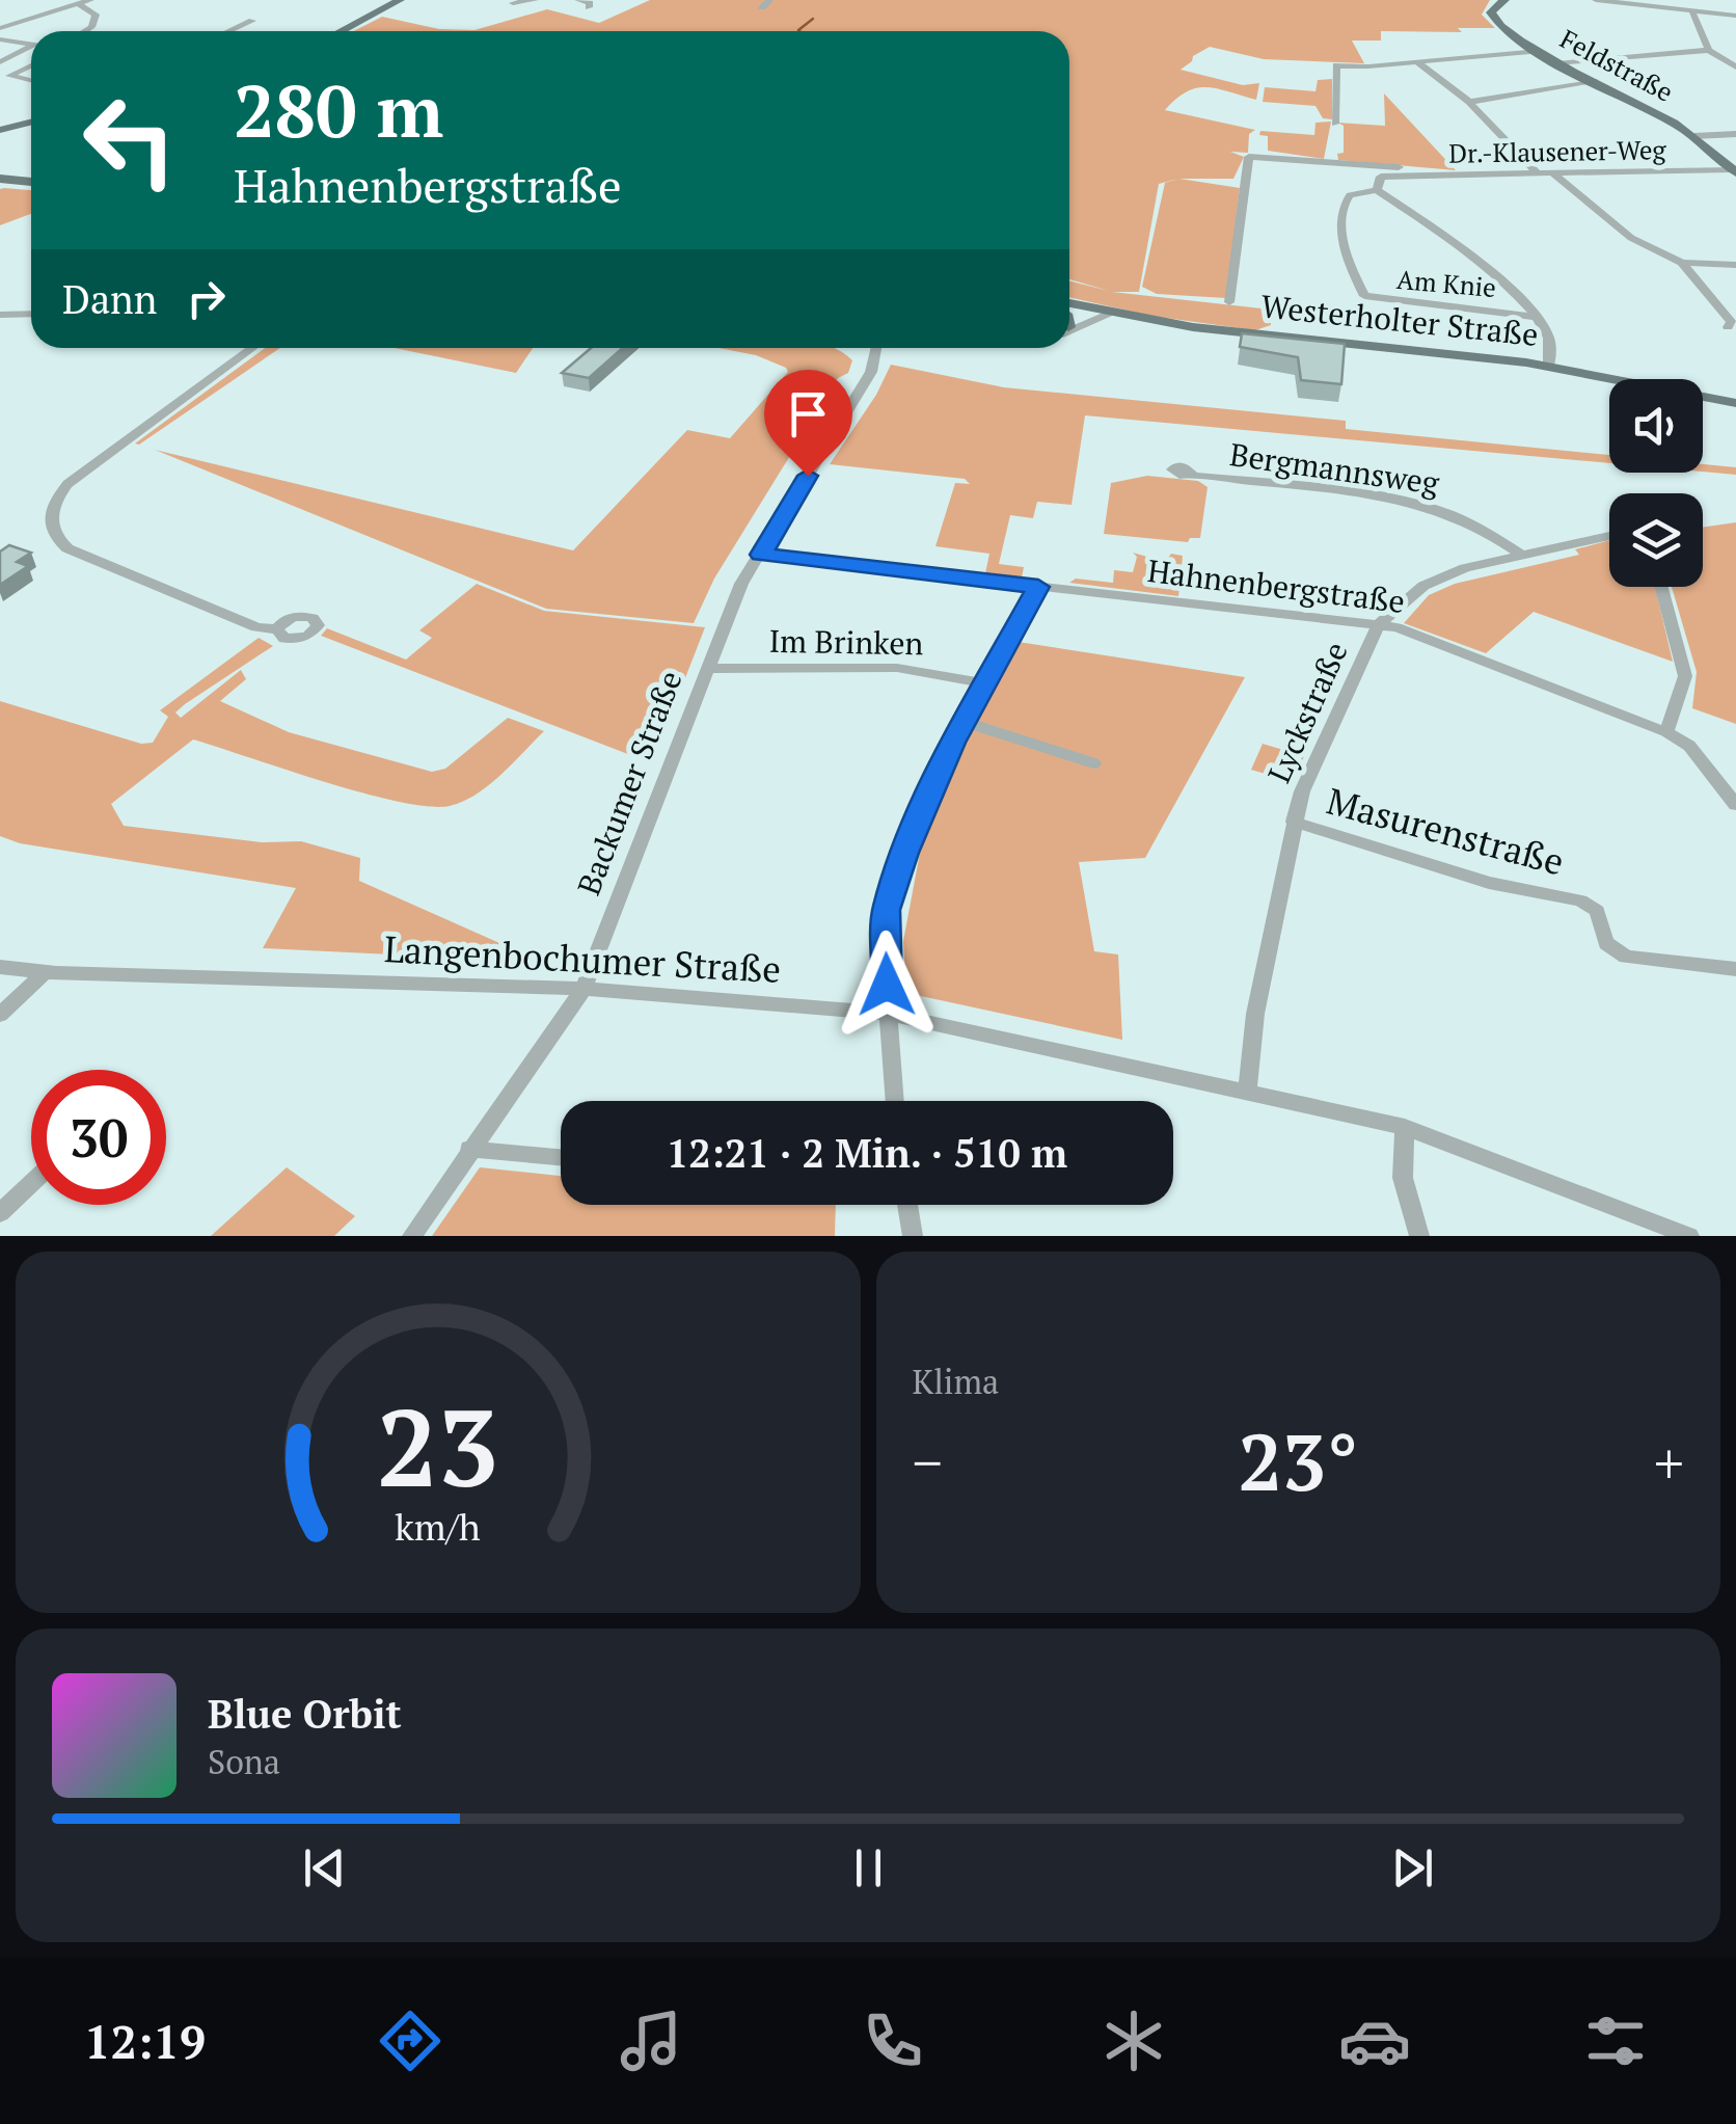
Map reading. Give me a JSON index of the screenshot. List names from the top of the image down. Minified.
{"streets":{"main road":["Feldstraße","Westerholter Straße"],"street":["Dr.-Klausener-Weg","Am Knie","Bergmannsweg","Hahnenbergstraße","Im Brinken","Lyckstraße","Backumer Straße","Masurenstraße","Langenbochumer Straße"]},"crossings":[["Feldstraße","Dr.-Klausener-Weg"],["Bergmannsweg","Lyckstraße"],["Hahnenbergstraße","Lyckstraße"],["Hahnenbergstraße","Backumer Straße"],["Im Brinken","Backumer Straße"],["Lyckstraße","Masurenstraße"],["Lyckstraße","Langenbochumer Straße"],["Backumer Straße","Langenbochumer Straße"]],"page":{"turn":["280 m","Hahnenbergstraße"],"then":"Dann","limit":"30","trip":"12:21 · 2 Min. · 510 m","tile":"Klima","heat":["−","23°","+"],"song":["Blue Orbit","Sona"],"tabs":"12:19","gauge":["23","km/h"]}}
